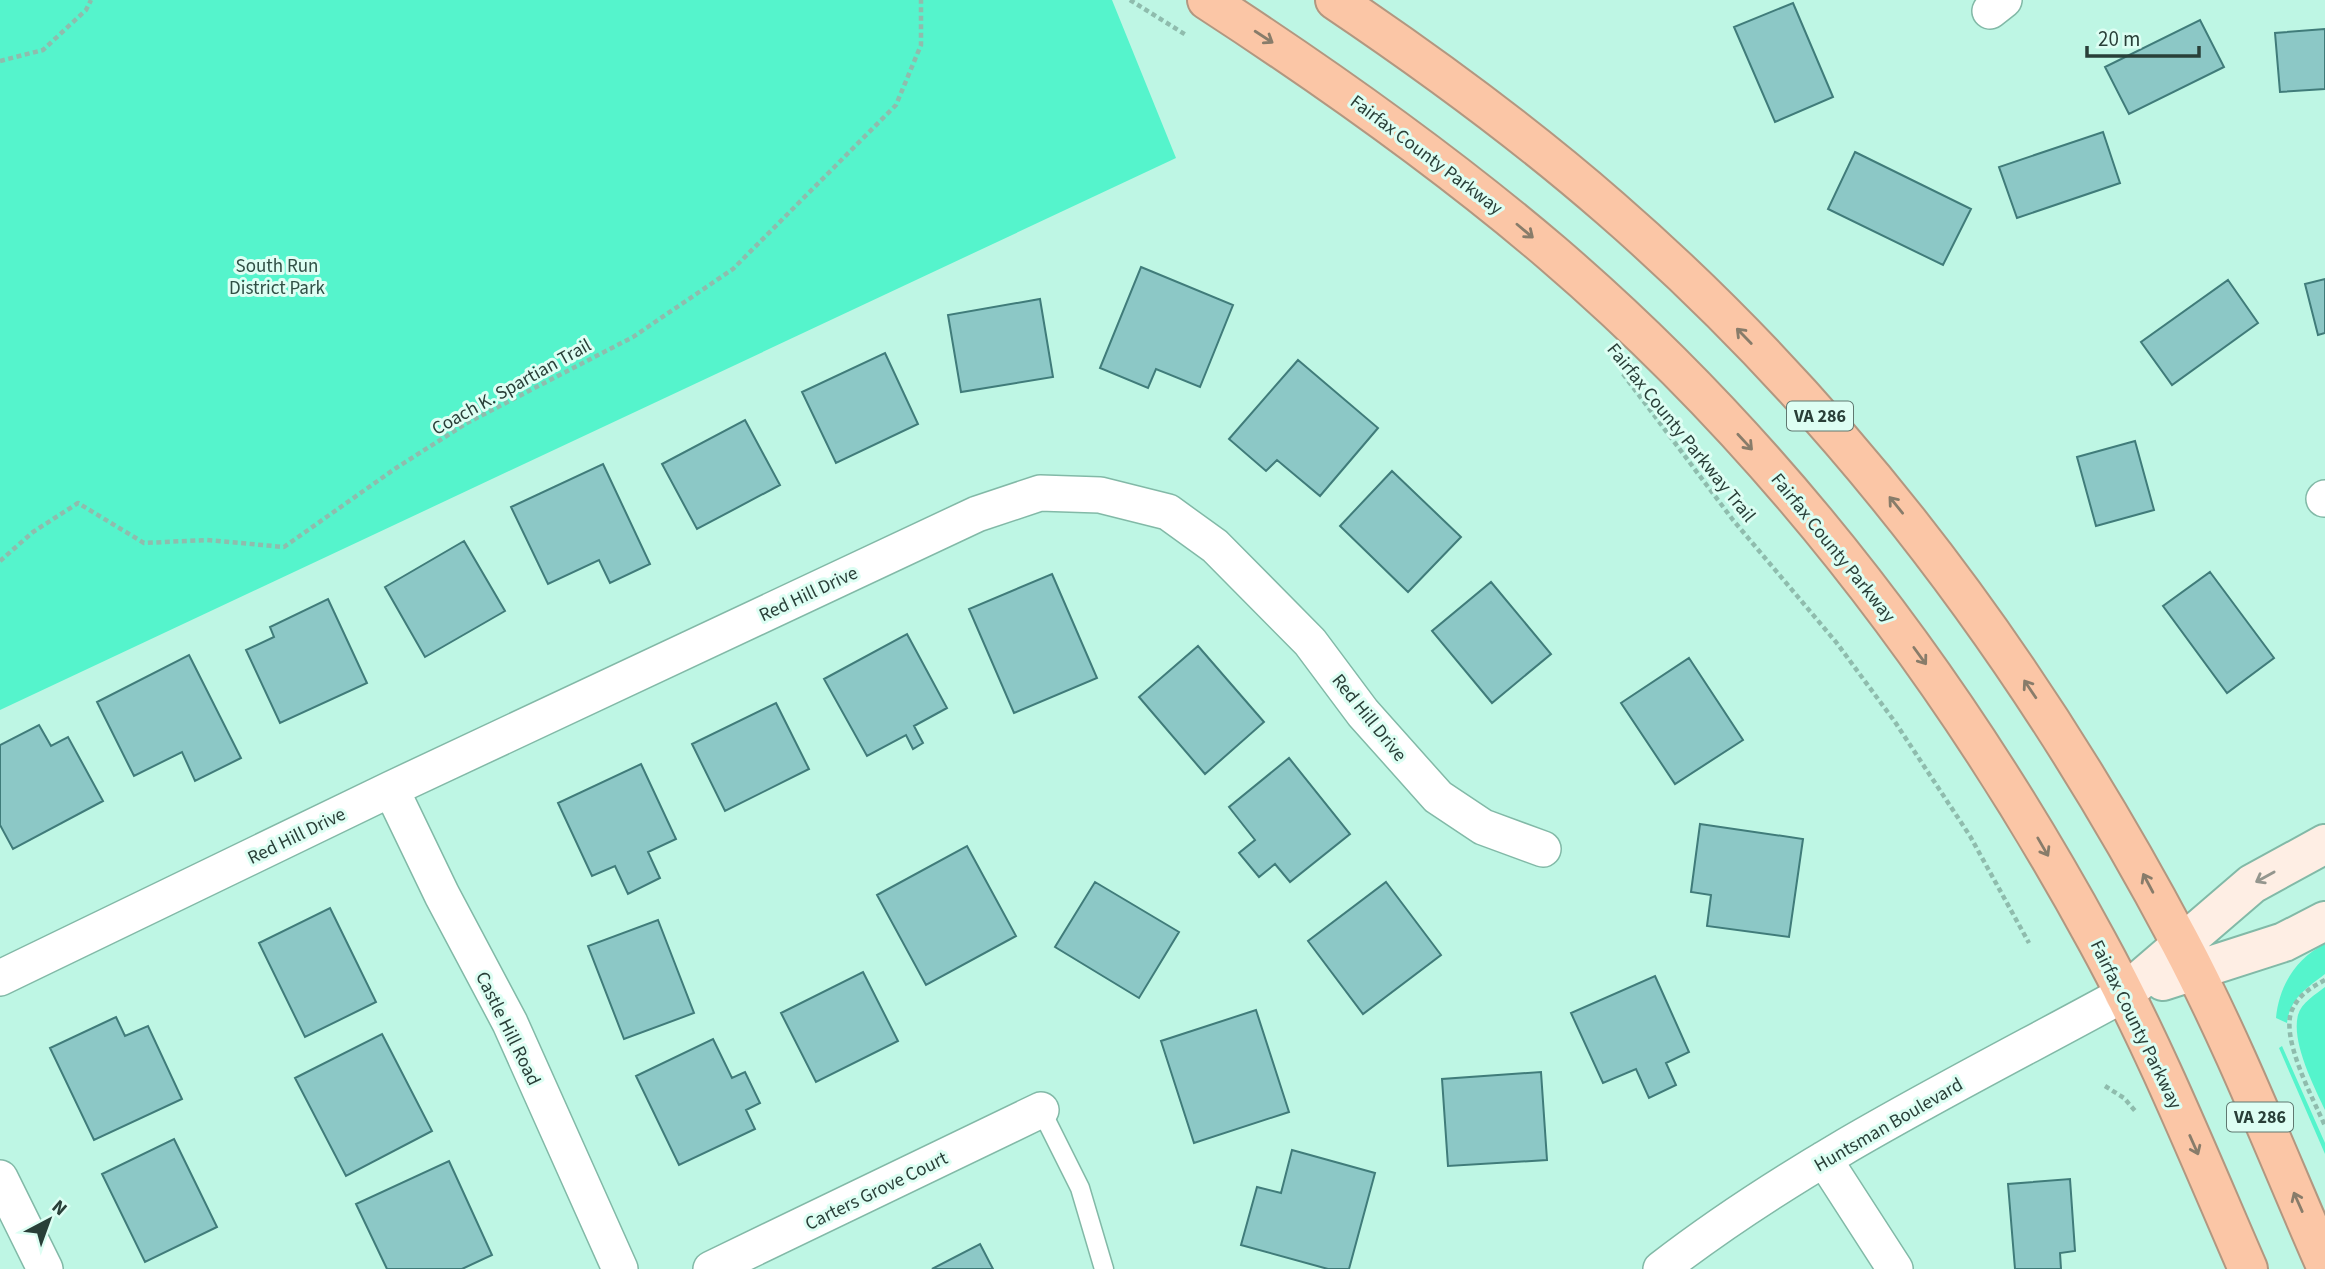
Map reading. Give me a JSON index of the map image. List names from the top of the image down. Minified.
{"streets":{"highway":["Fairfax County Parkway","VA 286"],"street":["Red Hill Drive","Castle Hill Road","Huntsman Boulevard","Carters Grove Court"],"path":["Coach K. Spartian Trail","Fairfax County Parkway Trail"]},"crossings":[["Fairfax County Parkway","Huntsman Boulevard"],["VA 286","Huntsman Boulevard"],["Red Hill Drive","Castle Hill Road"]],"parks":["South Run District Park"],"scale_bar":"20 m","north":"top right"}
